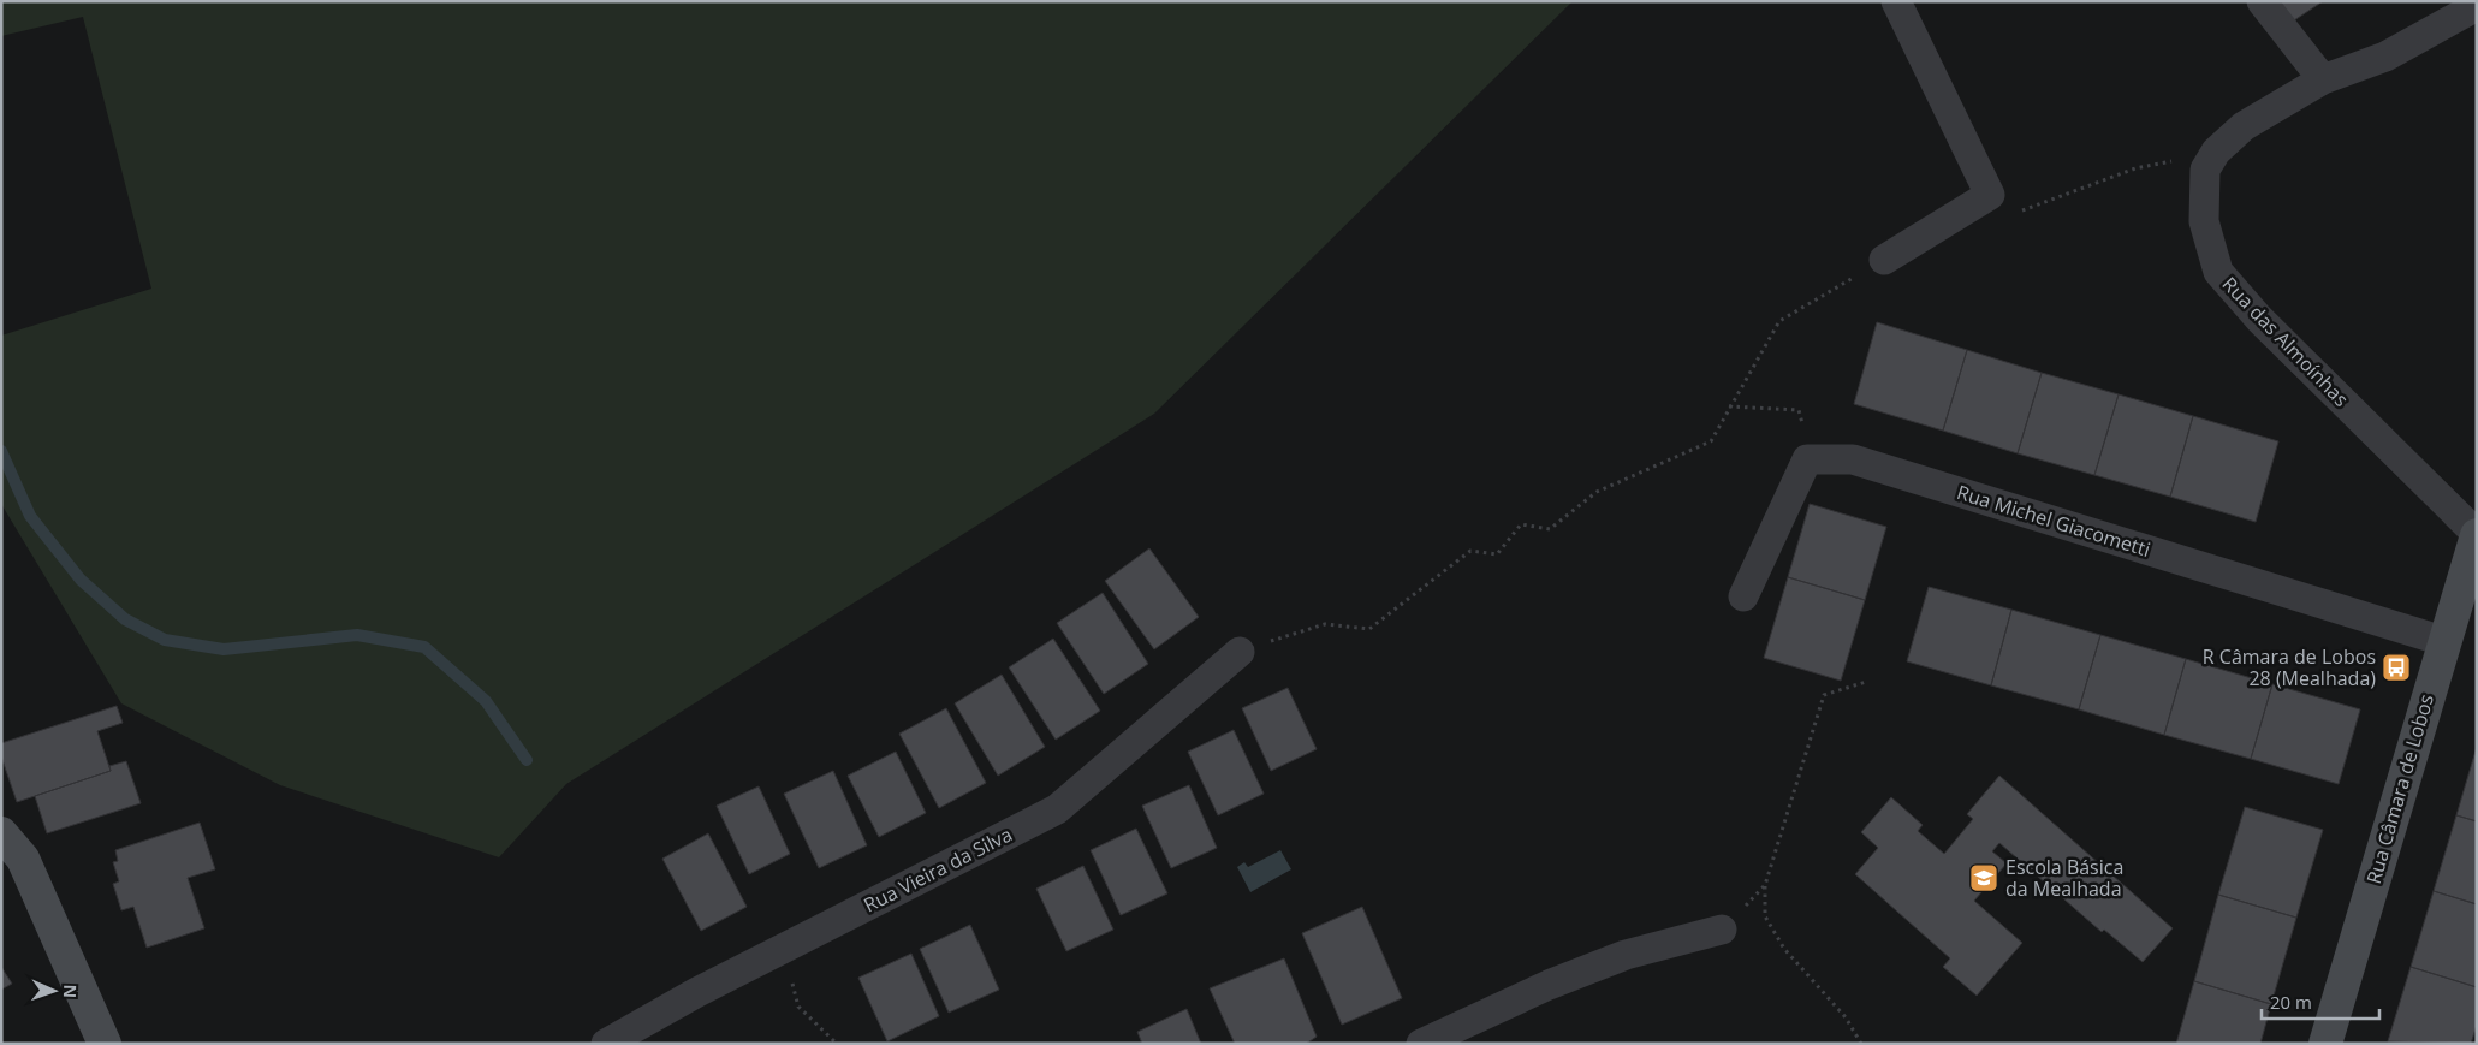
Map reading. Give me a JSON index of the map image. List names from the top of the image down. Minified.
{"streets":{"street":["Rua das Almoínhas","Rua Michel Giacometti","Rua Câmara de Lobos","Rua Vieira da Silva"]},"crossings":[["Rua das Almoínhas","Rua Câmara de Lobos"],["Rua Michel Giacometti","Rua Câmara de Lobos"]],"places":{"bus stop":["R Câmara de Lobos 28 (Mealhada)"],"school or university":["Escola Básica da Mealhada"]},"scale_bar":"20 m","north":"right"}
